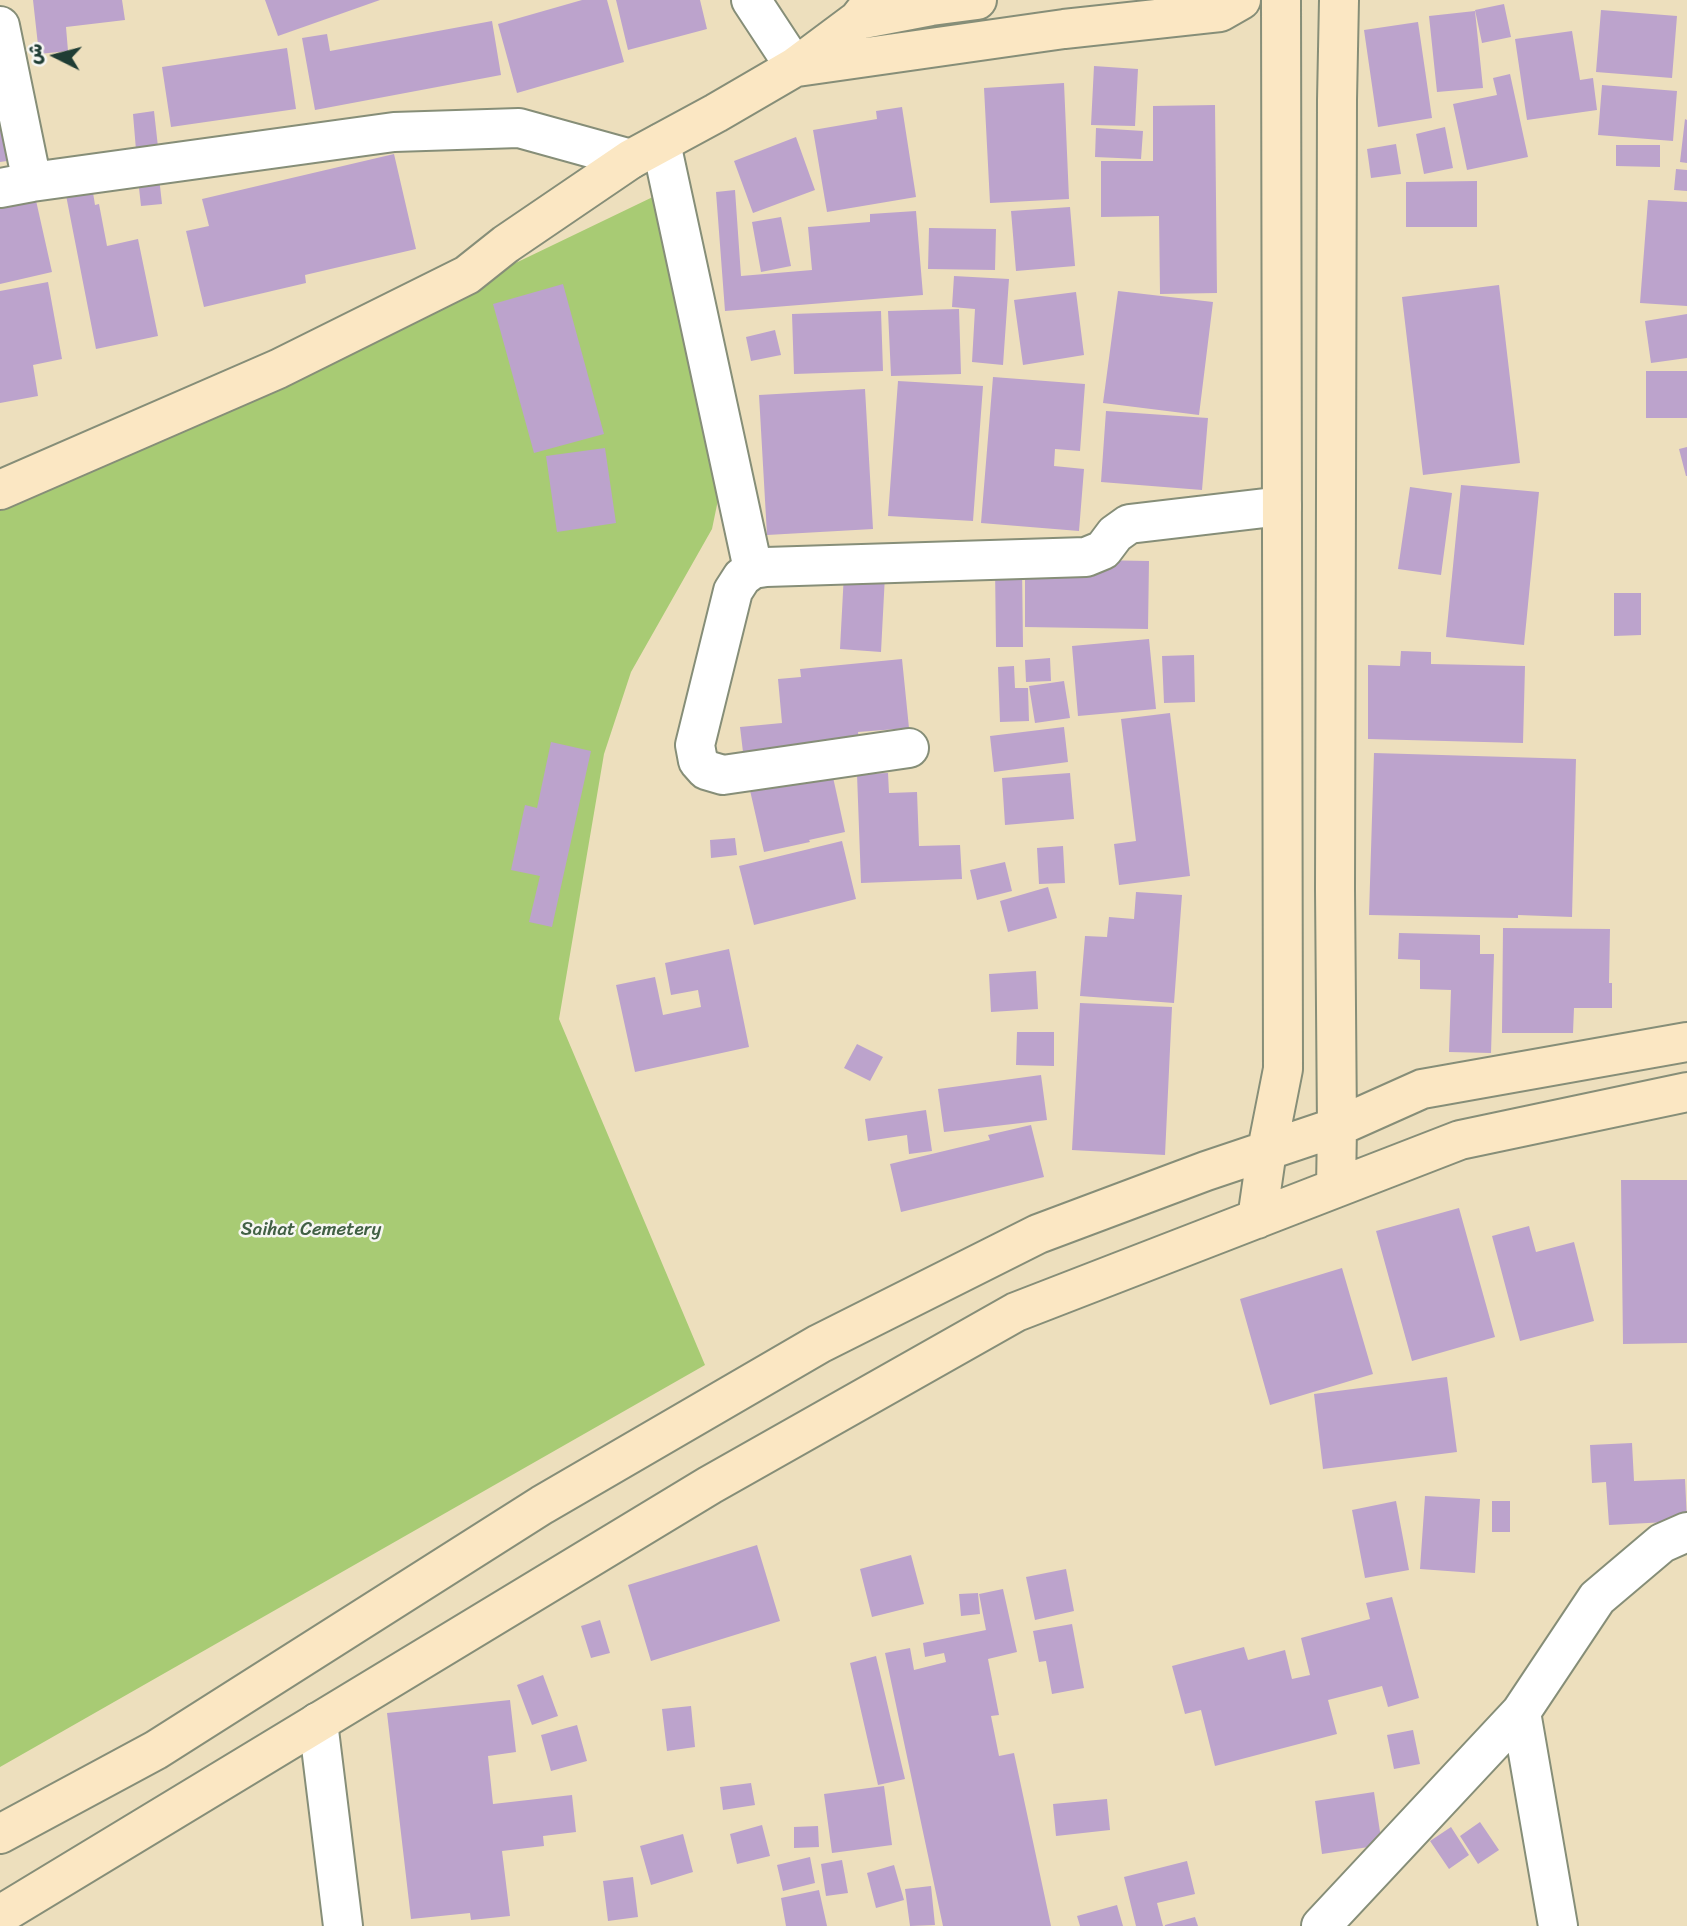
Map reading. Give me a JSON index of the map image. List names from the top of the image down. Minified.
{"parks":["Saihat Cemetery"],"north":"left"}
